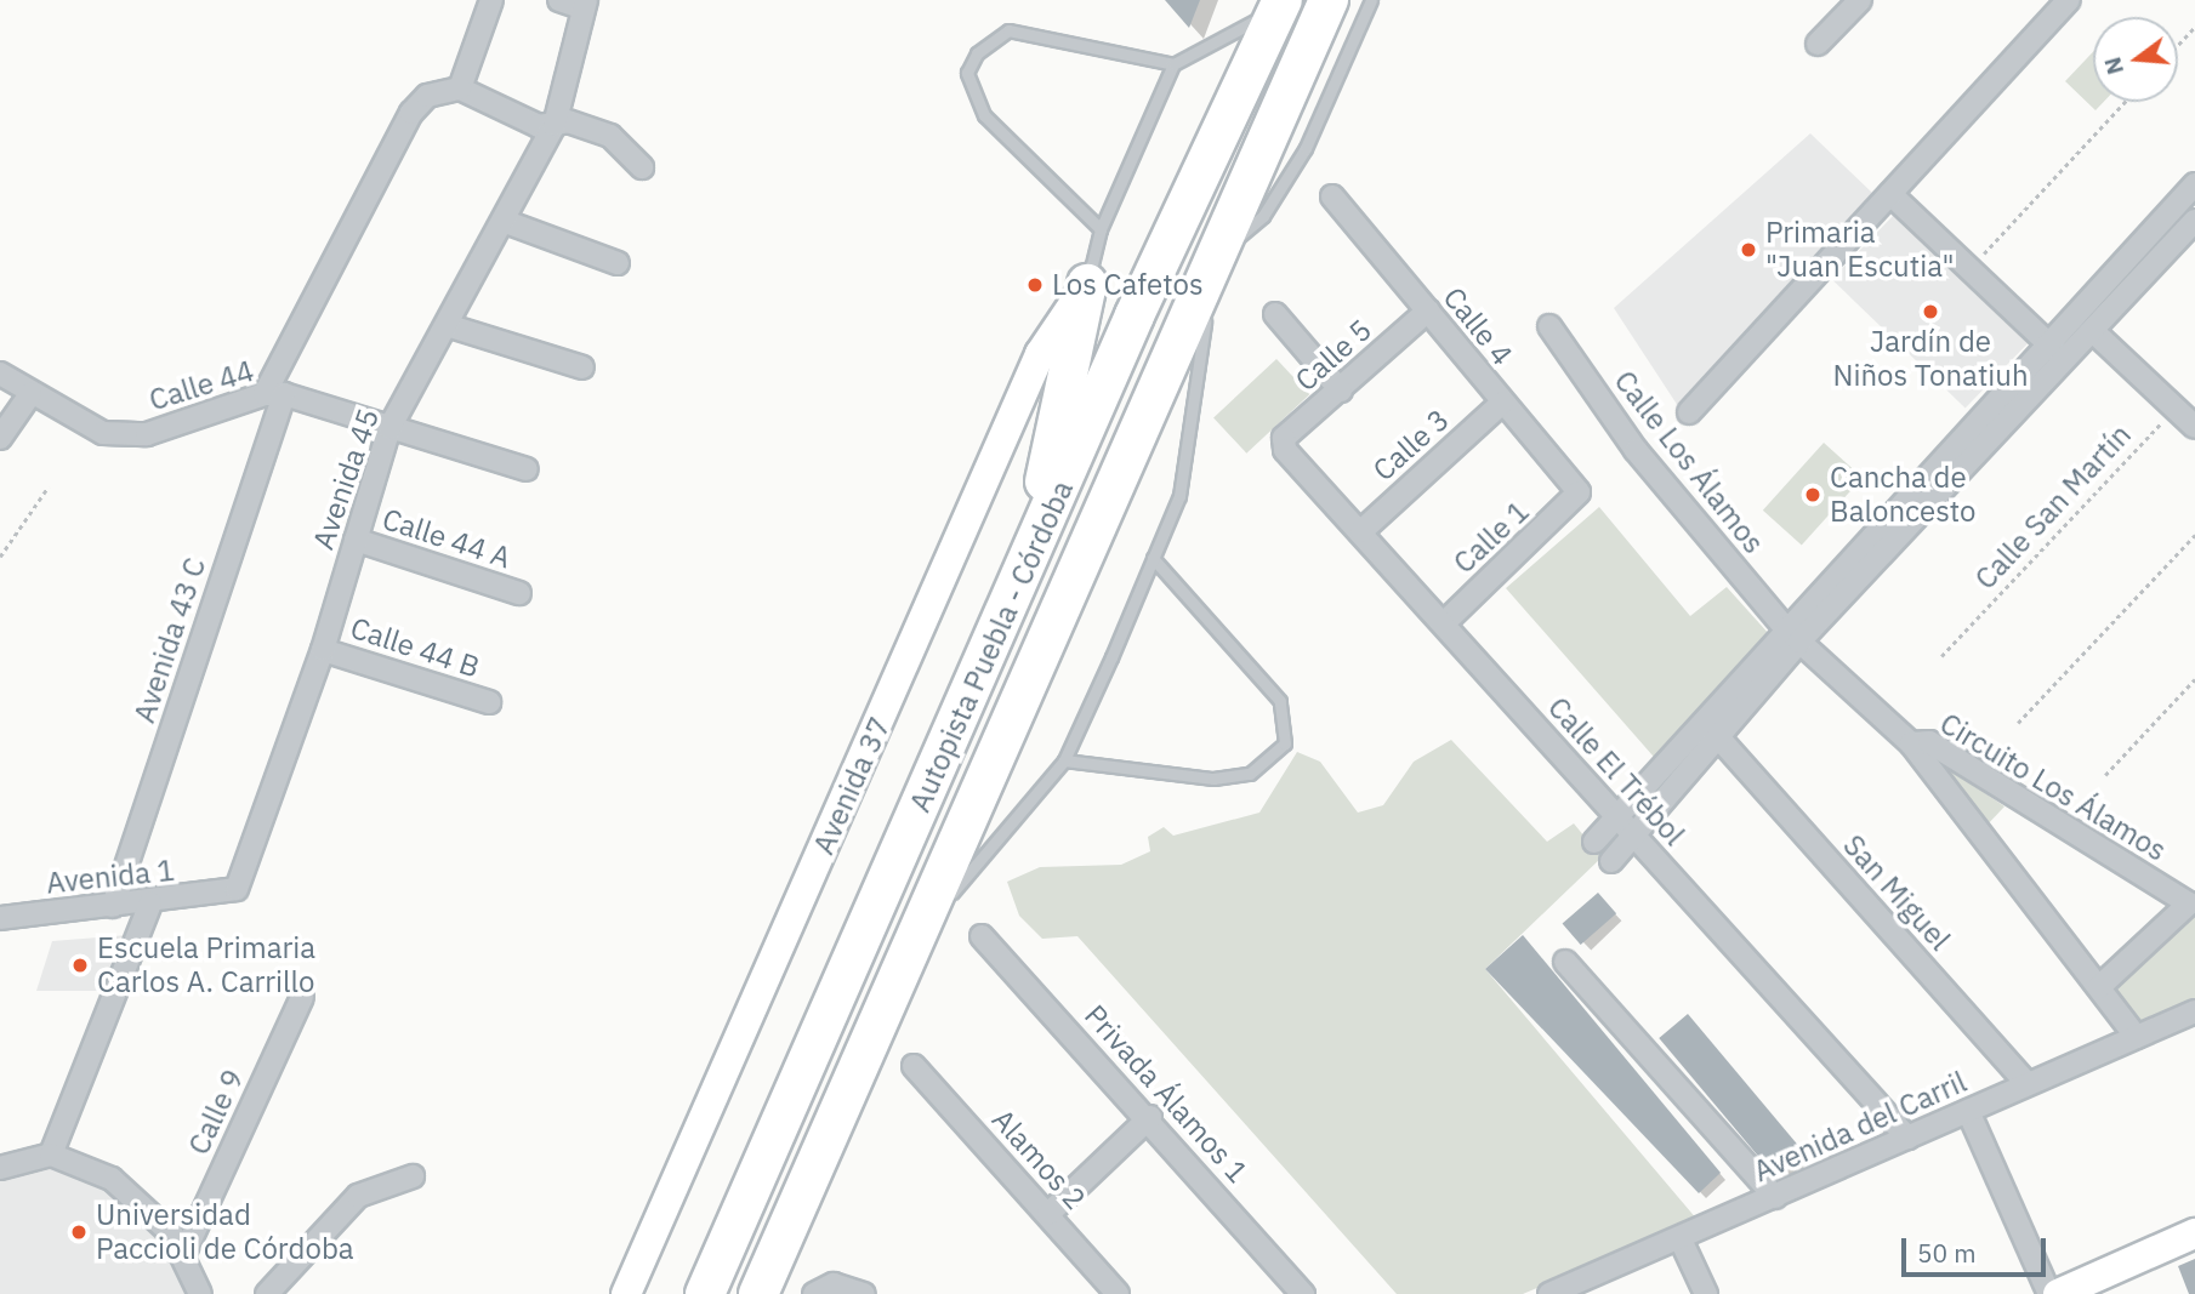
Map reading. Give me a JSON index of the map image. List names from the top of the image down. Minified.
{"streets":{"highway":["Autopista Puebla - Córdoba"],"street":["Calle 4","Calle 5","Calle 44","Calle 3","Calle Los Álamos","Avenida 45","Calle 1","Calle 44 A","Avenida 43 C","Calle 44 B","Calle El Trébol","Avenida 37","Circuito Los Álamos","Avenida 1","San Miguel","Privada Álamos 1","Calle 9","Avenida del Carril","Alamos 2"],"path":["Calle San Martín"]},"crossings":[["Calle 4","Calle 5"],["Calle 4","Calle 3"],["Calle 4","Calle 1"],["Calle 5","Calle El Trébol"],["Calle 44","Avenida 45"],["Calle 44","Avenida 43 C"],["Calle 3","Calle El Trébol"],["Calle Los Álamos","Circuito Los Álamos"],["Avenida 45","Calle 44 A"],["Avenida 45","Calle 44 B"],["Avenida 45","Avenida 1"],["Calle 1","Calle El Trébol"],["Avenida 43 C","Avenida 1"],["Calle El Trébol","Avenida del Carril"],["Circuito Los Álamos","Avenida del Carril"],["San Miguel","Avenida del Carril"]],"places":["Primaria \"Juan Escutia\"","Los Cafetos","Jardín de Niños Tonatiuh","Cancha de Baloncesto","Escuela Primaria Carlos A. Carrillo","Universidad Paccioli de Córdoba"],"scale_bar":"50 m","north":"left"}
